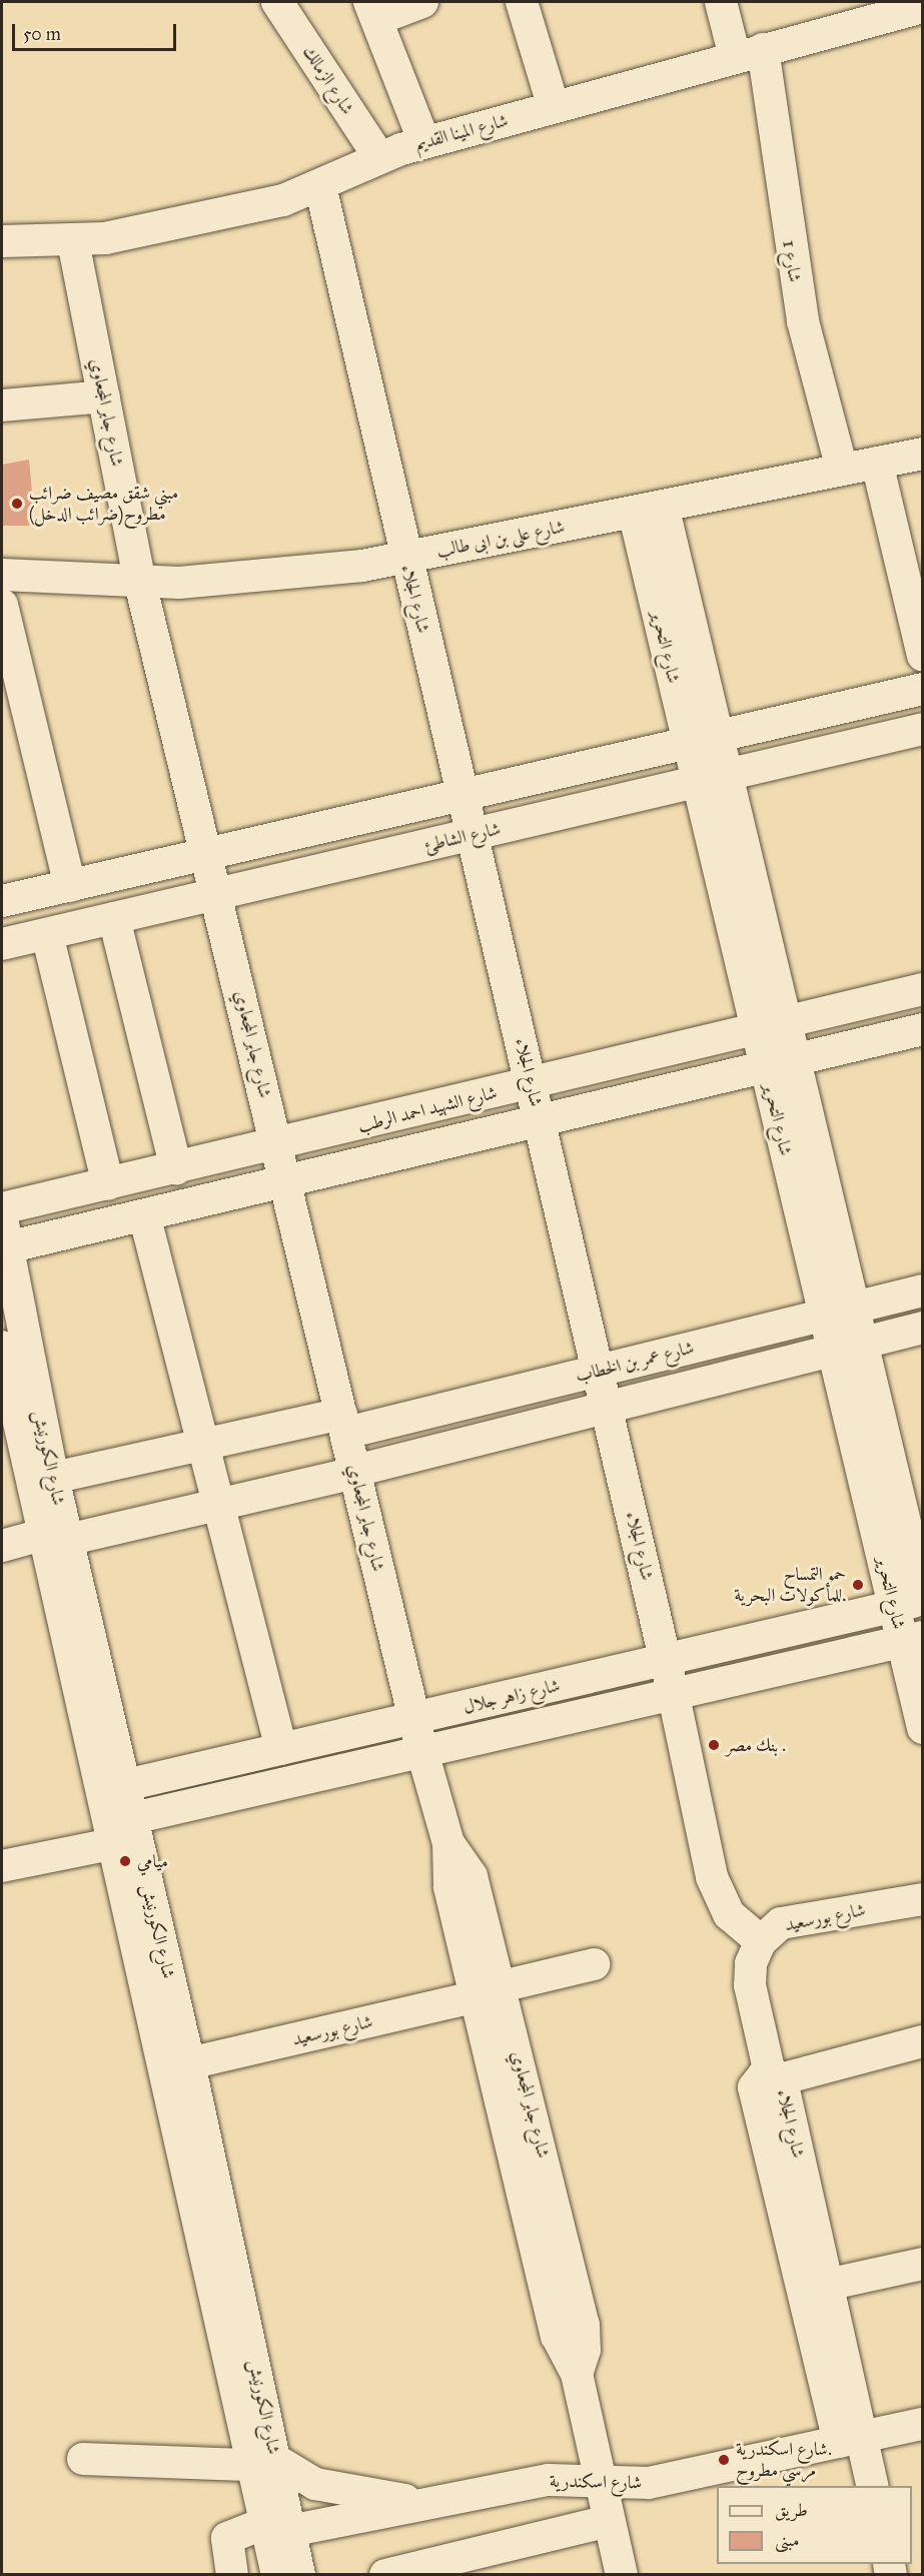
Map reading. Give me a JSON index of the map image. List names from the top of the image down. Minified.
{"streets":{"street":["شارع الزمالك","شارع المينا القديم","شارع 1","شارع جابر المجعاوي","شارع على بن ابى طالب","شارع الجلاء","شارع التحرير","شارع الشاطئ","شارع الشهيد احمد الرطب","شارع عمر بن الخطاب","شارع الكورنيش","شارع زاهر جلال","شارع بورسعيد","شارع اسكندرية"]},"crossings":[["شارع الزمالك","شارع المينا القديم"],["شارع المينا القديم","شارع 1"],["شارع المينا القديم","شارع جابر المجعاوي"],["شارع المينا القديم","شارع الجلاء"],["شارع 1","شارع على بن ابى طالب"],["شارع جابر المجعاوي","شارع على بن ابى طالب"],["شارع جابر المجعاوي","شارع الشاطئ"],["شارع جابر المجعاوي","شارع الشهيد احمد الرطب"],["شارع جابر المجعاوي","شارع عمر بن الخطاب"],["شارع جابر المجعاوي","شارع زاهر جلال"],["شارع جابر المجعاوي","شارع بورسعيد"],["شارع جابر المجعاوي","شارع اسكندرية"],["شارع على بن ابى طالب","شارع الجلاء"],["شارع على بن ابى طالب","شارع التحرير"],["شارع الجلاء","شارع الشاطئ"],["شارع الجلاء","شارع الشهيد احمد الرطب"],["شارع الجلاء","شارع عمر بن الخطاب"],["شارع الجلاء","شارع زاهر جلال"],["شارع الجلاء","شارع بورسعيد"],["شارع الجلاء","شارع اسكندرية"],["شارع التحرير","شارع الشاطئ"],["شارع التحرير","شارع الشهيد احمد الرطب"],["شارع التحرير","شارع عمر بن الخطاب"],["شارع التحرير","شارع زاهر جلال"],["شارع عمر بن الخطاب","شارع الكورنيش"],["شارع الكورنيش","شارع زاهر جلال"],["شارع الكورنيش","شارع بورسعيد"],["شارع الكورنيش","شارع اسكندرية"]],"places":["مبني شقق مصيف ضرائب مطروح(ضرائب الدخل)","حمو التمساح للمأكولات البحرية.","بنك مصر .","ميامي","شارع اسكندرية. مرسي مطروح"],"legend":["طريق","مبنى"],"scale_bar":"50 m"}
